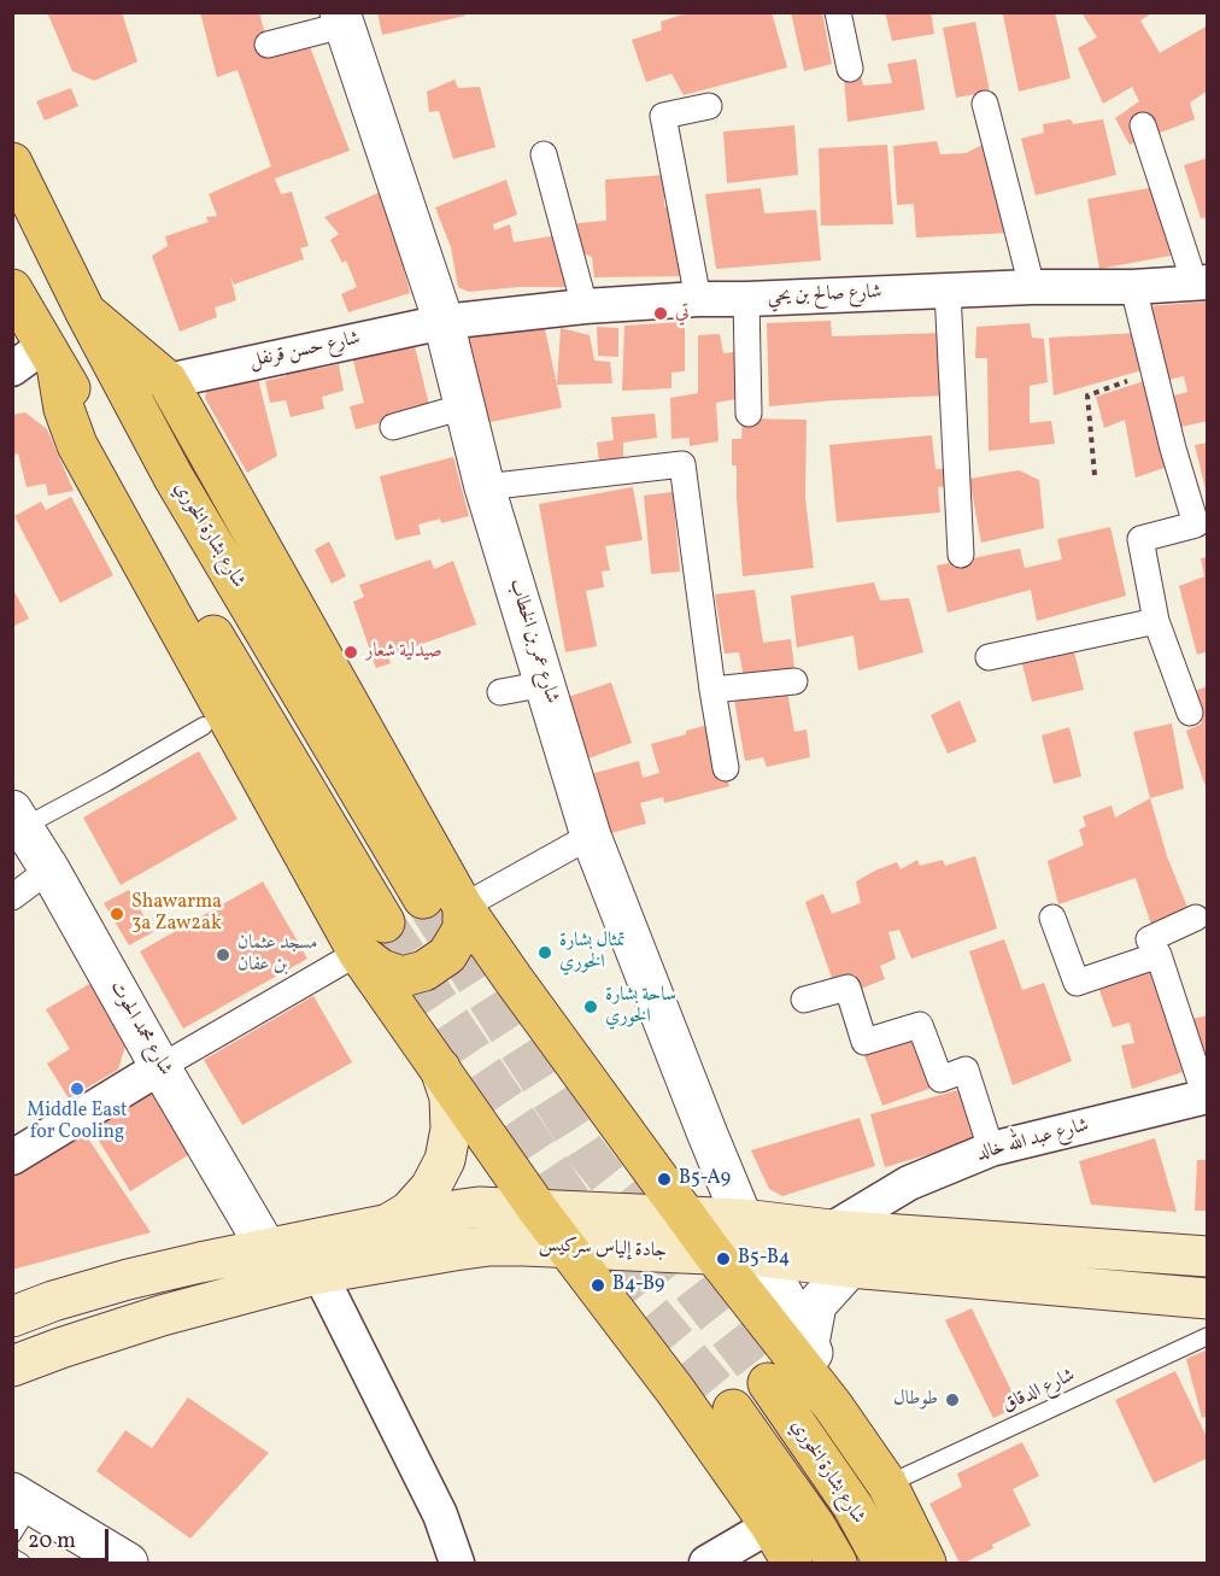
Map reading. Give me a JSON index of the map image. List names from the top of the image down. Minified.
{"streets":{"main road":["شارع بشارة الخوري","جادة إلياس سركيس"],"street":["شارع صالح بن يحي","شارع حسن قرنفل","شارع عمر بن الخطاب","شارع محمد الحوت","شارع عبد الله خالد"],"lane":["شارع الدقاق"]},"crossings":[["شارع صالح بن يحي","شارع حسن قرنفل"],["شارع صالح بن يحي","شارع عمر بن الخطاب"],["شارع حسن قرنفل","شارع عمر بن الخطاب"],["شارع عمر بن الخطاب","جادة إلياس سركيس"],["شارع محمد الحوت","جادة إلياس سركيس"],["شارع عبد الله خالد","جادة إلياس سركيس"]],"places":["تي","صيدلية شعار","Shawarma 3a Zaw2ak","تمثال بشارة الخوري","مسجد عثمان بن عفان","ساحة بشارة الخوري","Middle East for Cooling","B5-A9","B5-B4","B4-B9","طوطال"],"scale_bar":"20 m"}
